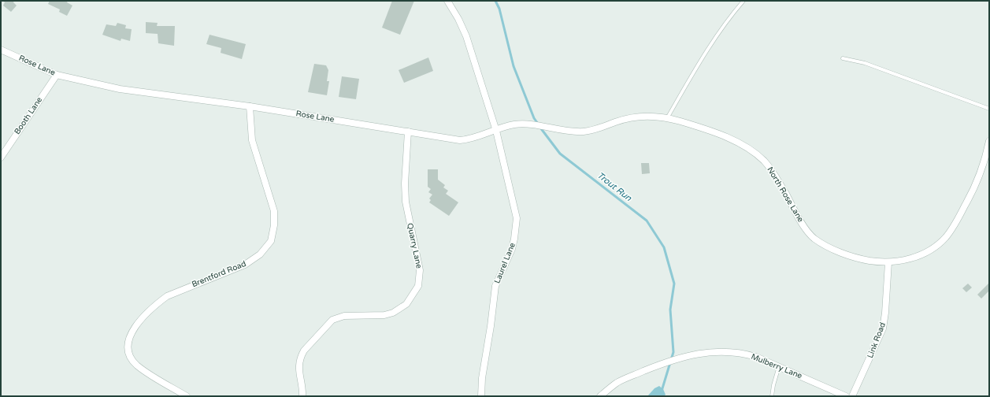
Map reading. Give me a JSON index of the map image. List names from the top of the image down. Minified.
{"streets":{"street":["Rose Lane","Booth Lane","North Rose Lane","Quarry Lane","Laurel Lane","Brentford Road","Link Road","Mulberry Lane"]},"crossings":[["Rose Lane","Booth Lane"],["Rose Lane","North Rose Lane"],["Rose Lane","Quarry Lane"],["Rose Lane","Laurel Lane"],["Rose Lane","Brentford Road"],["North Rose Lane","Laurel Lane"],["North Rose Lane","Link Road"]],"water":["Trout Run"]}
